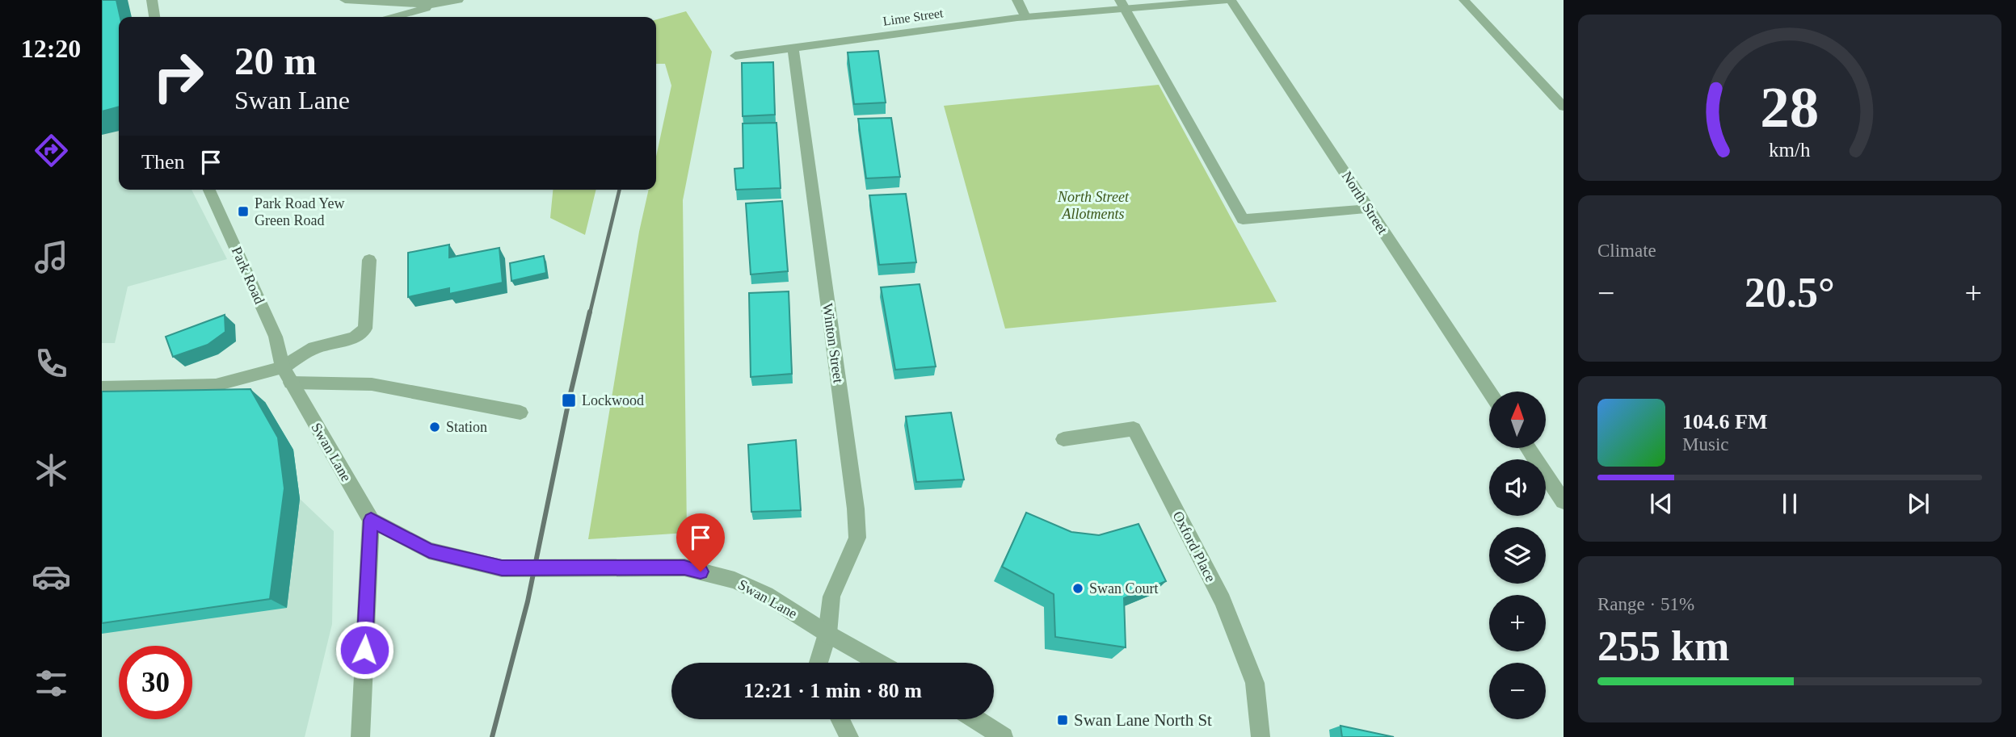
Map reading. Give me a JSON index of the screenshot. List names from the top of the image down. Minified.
{"streets":{"street":["Lime Street","North Street","Park Road","Winton Street","Swan Lane","Oxford Place"]},"crossings":[["Lime Street","North Street"],["Lime Street","Winton Street"],["Park Road","Swan Lane"],["Winton Street","Swan Lane"]],"parks":["North Street Allotments"],"places":{"transit":["Park Road Yew Green Road","Lockwood","Swan Lane North St"],"other":["Station","Swan Court"]},"north":"top","page":{"tabs":"12:20","turn":["20 m","Swan Lane"],"then":"Then","tile":["Climate",["Range · 51%","255 km"]],"heat":["−","20.5°","+"],"map_buttons":["+","−"],"song":["104.6 FM","Music"],"limit":"30","trip":"12:21 · 1 min · 80 m","gauge":["28","km/h"]}}
